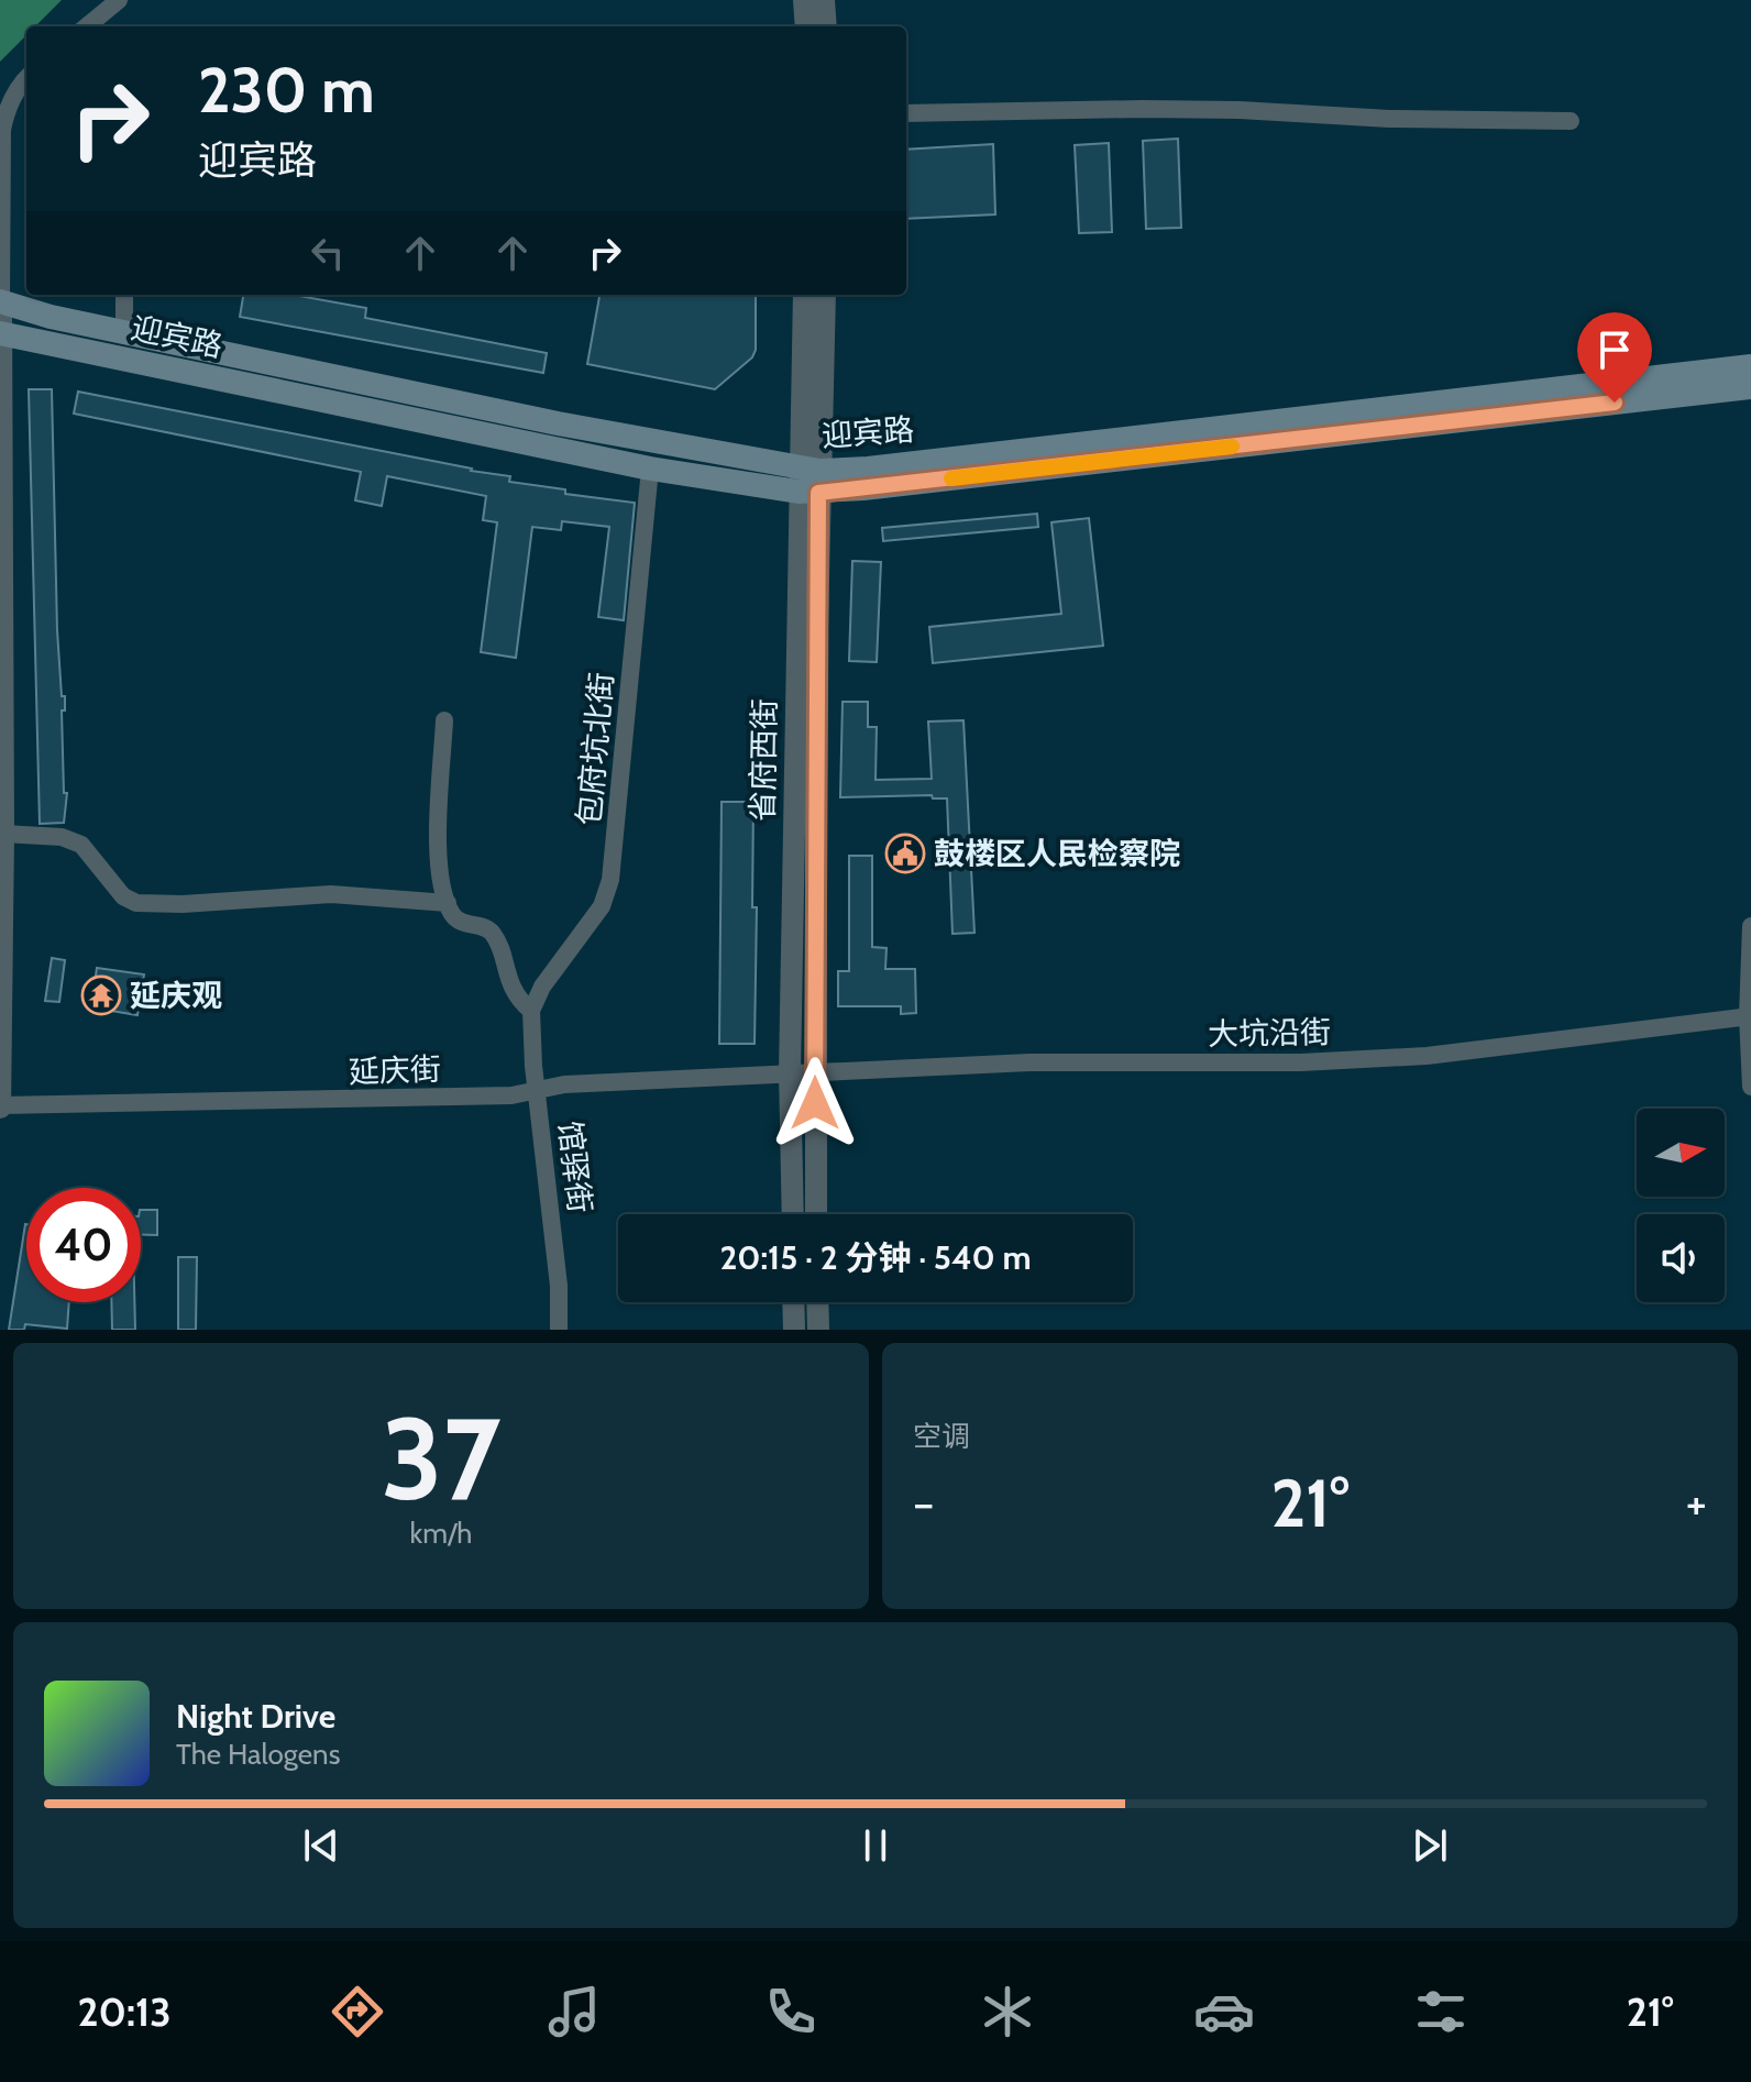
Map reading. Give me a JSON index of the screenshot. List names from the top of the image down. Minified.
{"streets":{"main road":["迎宾路"],"street":["包府坑北街","省府西街","大坑沿街","延庆街","馆驿街"]},"crossings":[["迎宾路","包府坑北街"],["迎宾路","省府西街"],["包府坑北街","馆驿街"],["省府西街","大坑沿街"],["省府西街","延庆街"],["大坑沿街","延庆街"],["延庆街","馆驿街"]],"places":{"public building":["鼓楼区人民检察院"],"temple":["延庆观"]},"north":"right","page":{"turn":["230 m","迎宾路"],"limit":"40","trip":"20:15 · 2 分钟 · 540 m","tile":[["37","km/h"],"空调"],"heat":["−","21°","+"],"song":["Night Drive","The Halogens"],"tabs":["20:13","21°"]}}
